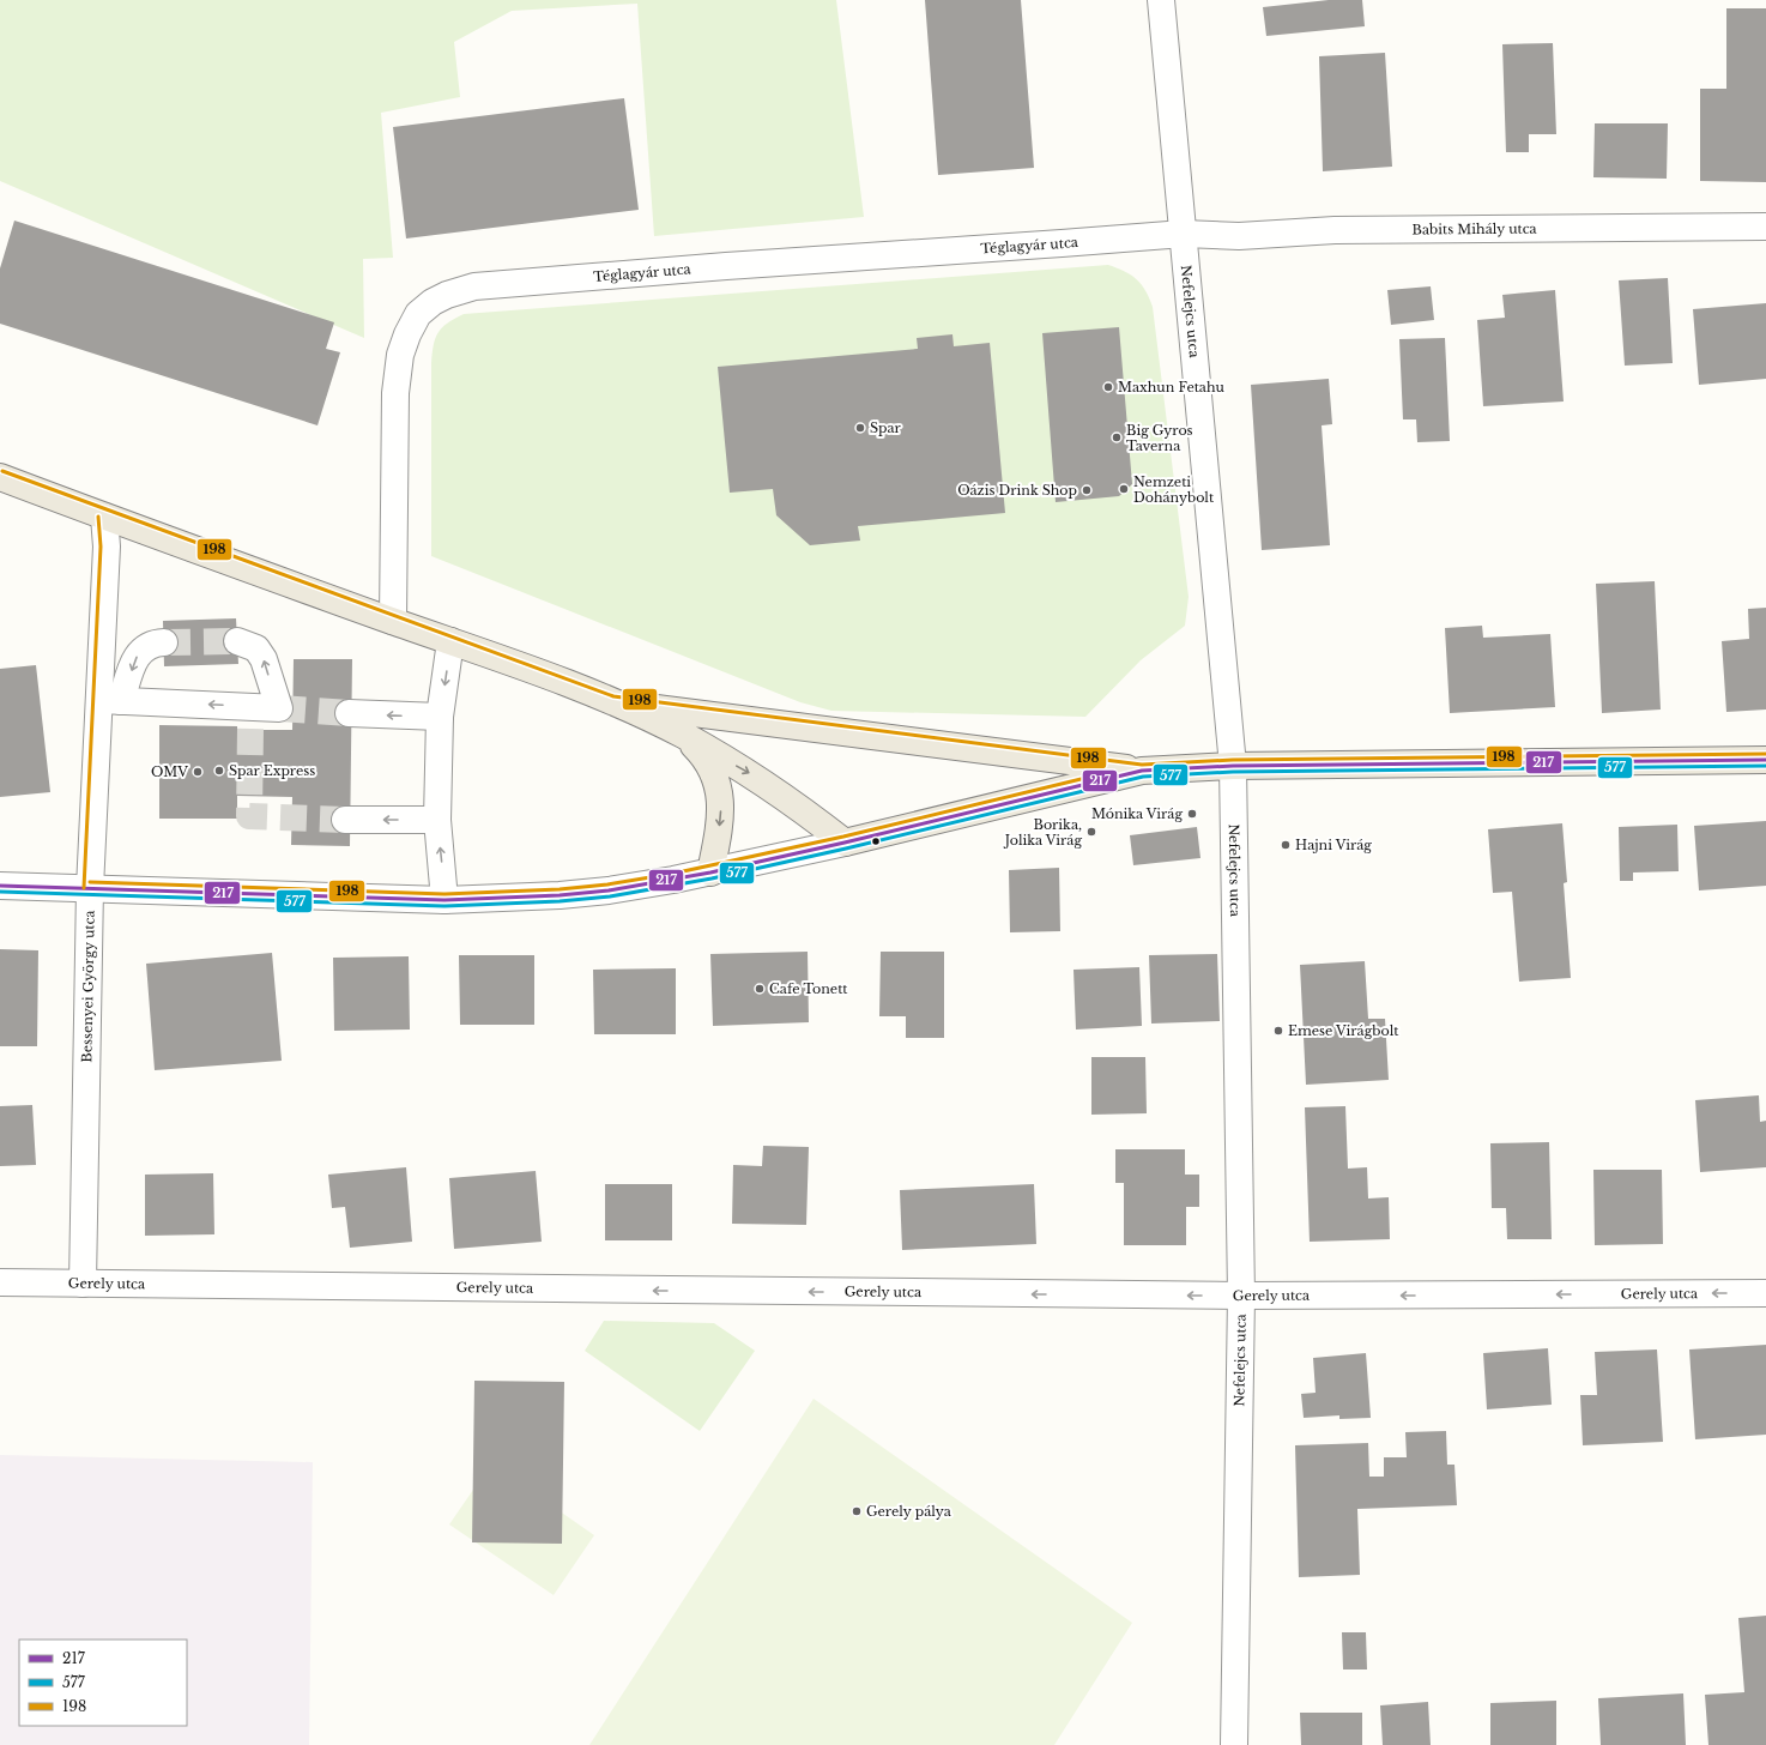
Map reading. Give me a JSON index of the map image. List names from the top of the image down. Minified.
{"streets":{"street":["Babits Mihály utca","Téglagyár utca","Nefelejcs utca","Bessenyei György utca","Gerely utca"]},"crossings":[["Babits Mihály utca","Téglagyár utca"],["Babits Mihály utca","Nefelejcs utca"],["Téglagyár utca","Nefelejcs utca"],["Nefelejcs utca","Gerely utca"],["Bessenyei György utca","Gerely utca"]],"one_way":["Gerely utca"],"places":["Maxhun Fetahu","Spar","Big Gyros Taverna","Nemzeti Dohánybolt","Oázis Drink Shop","Spar Express","OMV","Mónika Virág","Borika, Jolika Virág","Hajni Virág","Cafe Tonett","Emese Virágbolt","Gerely pálya"],"lines":["transit line 198","transit line 217","transit line 577"],"legend":["217","577","198"]}
